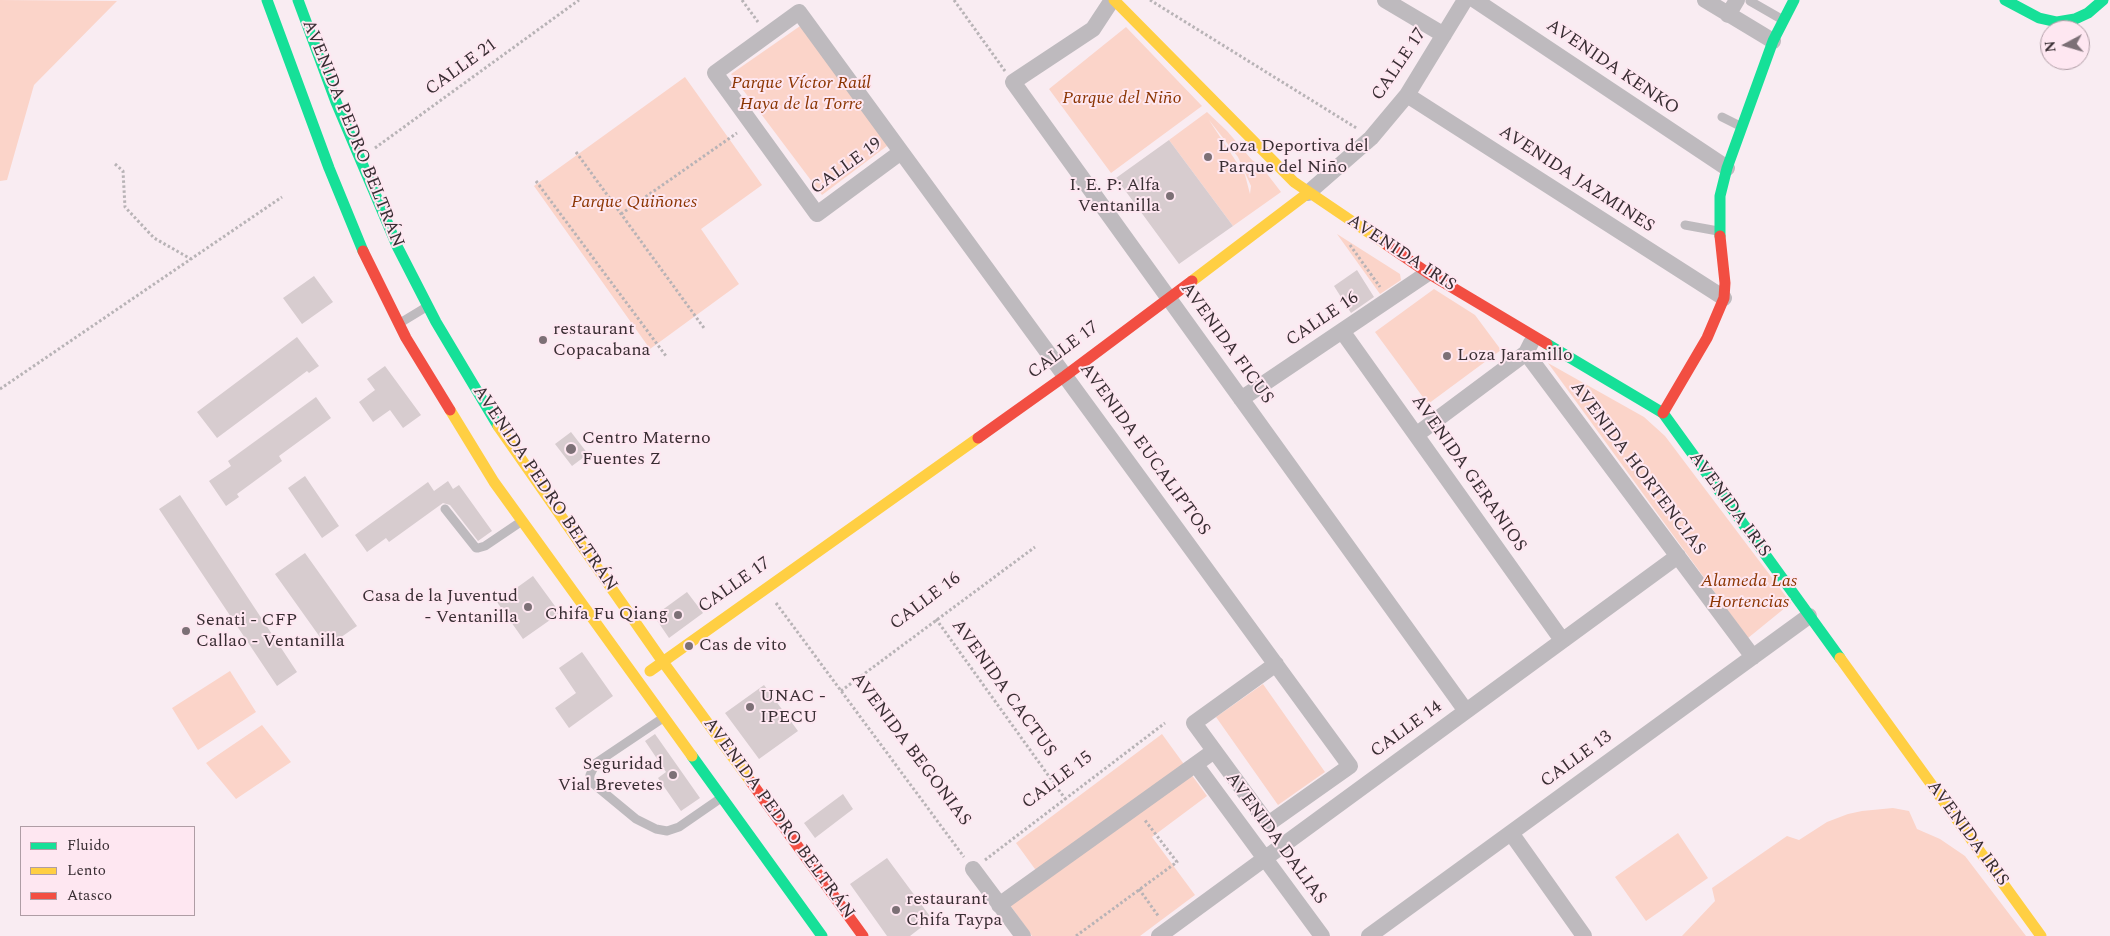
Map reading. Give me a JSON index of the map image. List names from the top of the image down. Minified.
{"streets":{"street":["CALLE 17","AVENIDA KENKO","AVENIDA PEDRO BELTRÁN","CALLE 19","AVENIDA JAZMINES","AVENIDA IRIS","CALLE 16","AVENIDA FICUS","AVENIDA EUCALIPTOS","AVENIDA HORTENCIAS","AVENIDA GERANIOS","CALLE 14","CALLE 13","AVENIDA DALIAS"],"path":["CALLE 21","AVENIDA CACTUS","AVENIDA BEGONIAS","CALLE 15"]},"crossings":[["CALLE 17","AVENIDA PEDRO BELTRÁN"],["CALLE 17","AVENIDA JAZMINES"],["CALLE 17","AVENIDA IRIS"],["CALLE 17","AVENIDA FICUS"],["CALLE 17","AVENIDA EUCALIPTOS"],["CALLE 17","AVENIDA BEGONIAS"],["CALLE 21","AVENIDA PEDRO BELTRÁN"],["CALLE 19","AVENIDA EUCALIPTOS"],["AVENIDA IRIS","CALLE 16"],["AVENIDA IRIS","CALLE 13"],["CALLE 16","AVENIDA FICUS"],["CALLE 16","AVENIDA GERANIOS"],["CALLE 16","AVENIDA CACTUS"],["CALLE 16","AVENIDA BEGONIAS"],["AVENIDA FICUS","CALLE 14"],["AVENIDA EUCALIPTOS","CALLE 14"],["AVENIDA HORTENCIAS","CALLE 14"],["AVENIDA HORTENCIAS","CALLE 13"],["AVENIDA GERANIOS","CALLE 14"],["AVENIDA CACTUS","CALLE 15"],["CALLE 14","AVENIDA DALIAS"],["AVENIDA BEGONIAS","CALLE 15"]],"parks":["Parque Víctor Raúl Haya de la Torre","Parque del Niño","Parque Quiñones","Alameda Las Hortencias"],"places":["Loza Deportiva del Parque del Niño","I. E. P: Alfa Ventanilla","restaurant Copacabana","Loza Jaramillo","Centro Materno Fuentes Z","Casa de la Juventud - Ventanilla","Chifa Fu Qiang","Senati - CFP Callao - Ventanilla","Cas de vito","UNAC - IPECU","Seguridad Vial Brevetes","restaurant Chifa Taypa"],"legend":["Fluido","Lento","Atasco"],"north":"left"}
